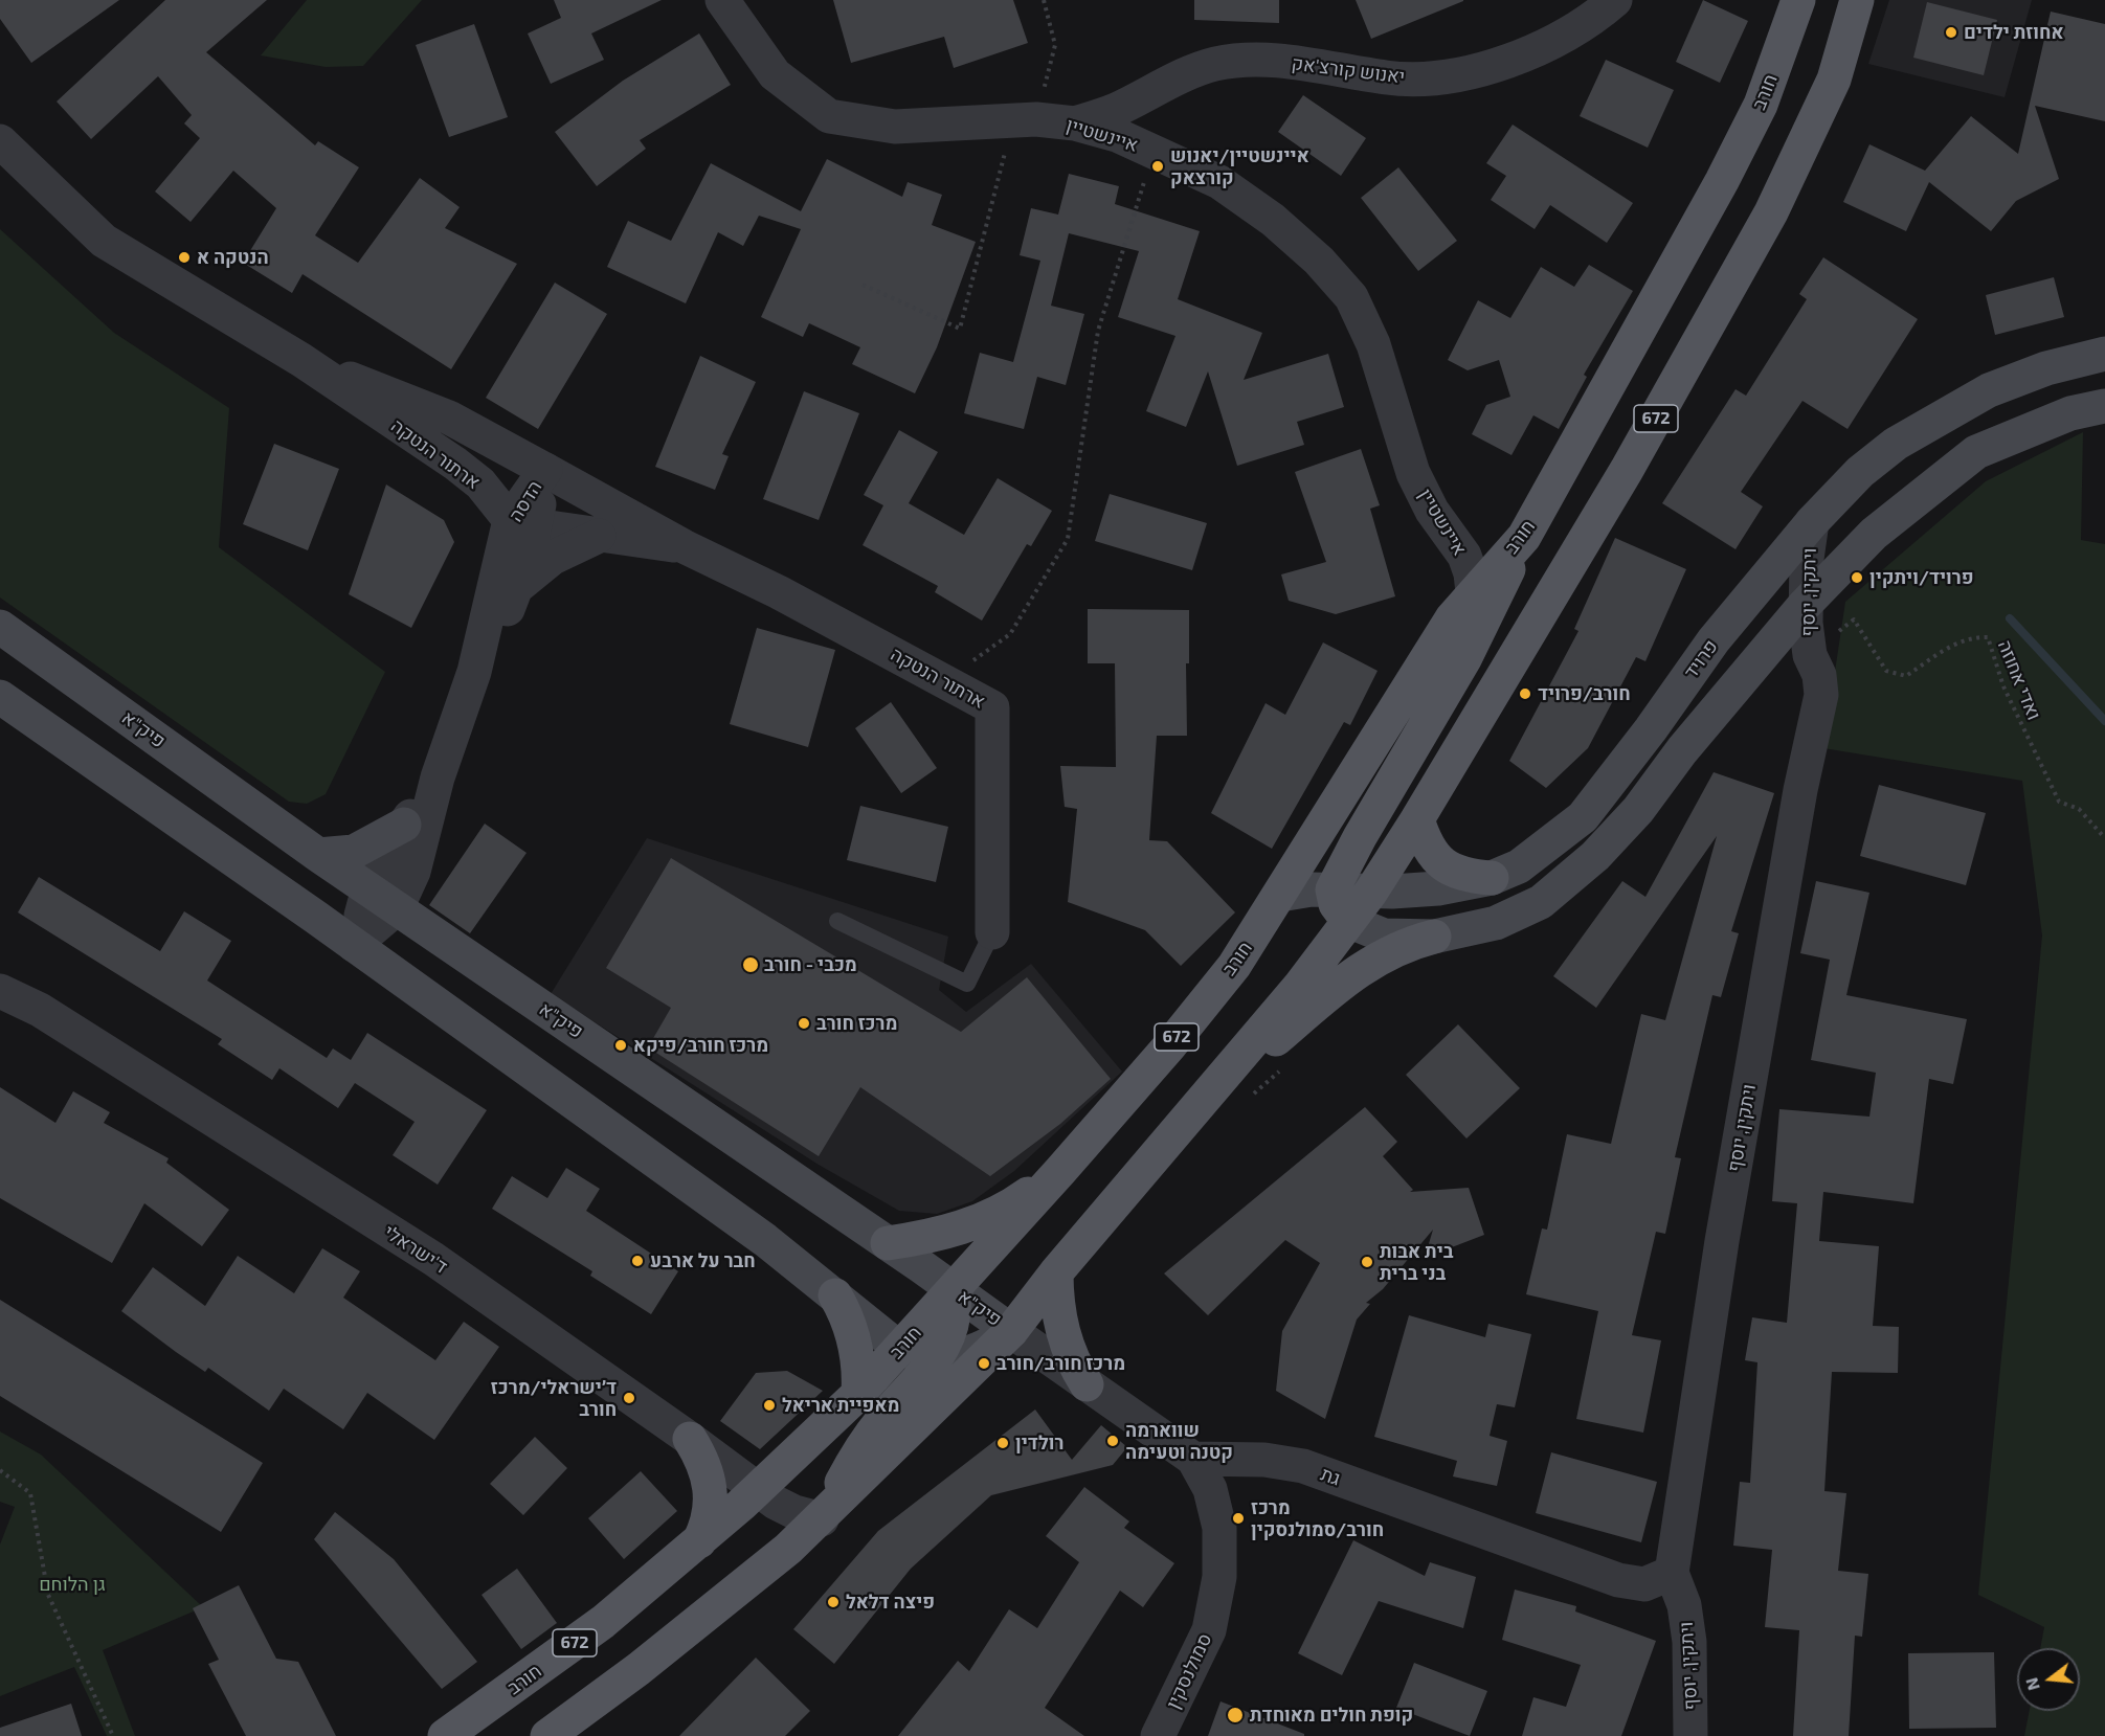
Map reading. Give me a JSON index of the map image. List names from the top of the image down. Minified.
{"streets":{"main road":["חורב","672","פרויד","פיק\"א"],"street":["יאנוש קורצ'אק","איינשטיין","ארתור הנטקה","הדסה","ויתקין, יוסף","ד'ישראלי","גת","סמולנסקין"],"path":["ואדי אחוזה"]},"crossings":[["יאנוש קורצ'אק","איינשטיין"],["חורב","איינשטיין"],["חורב","פרויד"],["חורב","פיק\"א"],["חורב","ד'ישראלי"],["672","פרויד"],["672","פיק\"א"],["672","ד'ישראלי"],["ארתור הנטקה","הדסה"],["הדסה","פיק\"א"],["ויתקין, יוסף","פרויד"],["ויתקין, יוסף","גת"],["גת","סמולנסקין"]],"parks":["גן הלוחם"],"places":["אחוזת ילדים","איינשטיין/יאנוש קורצאק","הנטקה א","פרויד/ויתקין","חורב/פרויד","מכבי - חורב","מרכז חורב","מרכז חורב/פיקא","חבר על ארבע","בית אבות בני ברית","מרכז חורב/חורב","ד׳ישראלי/מרכז חורב","מאפיית אריאל","שווארמה קטנה וטעימה","רולדין","מרכז חורב/סמולנסקין","פיצה דלאל","קופת חולים מאוחדת"],"north":"left"}
